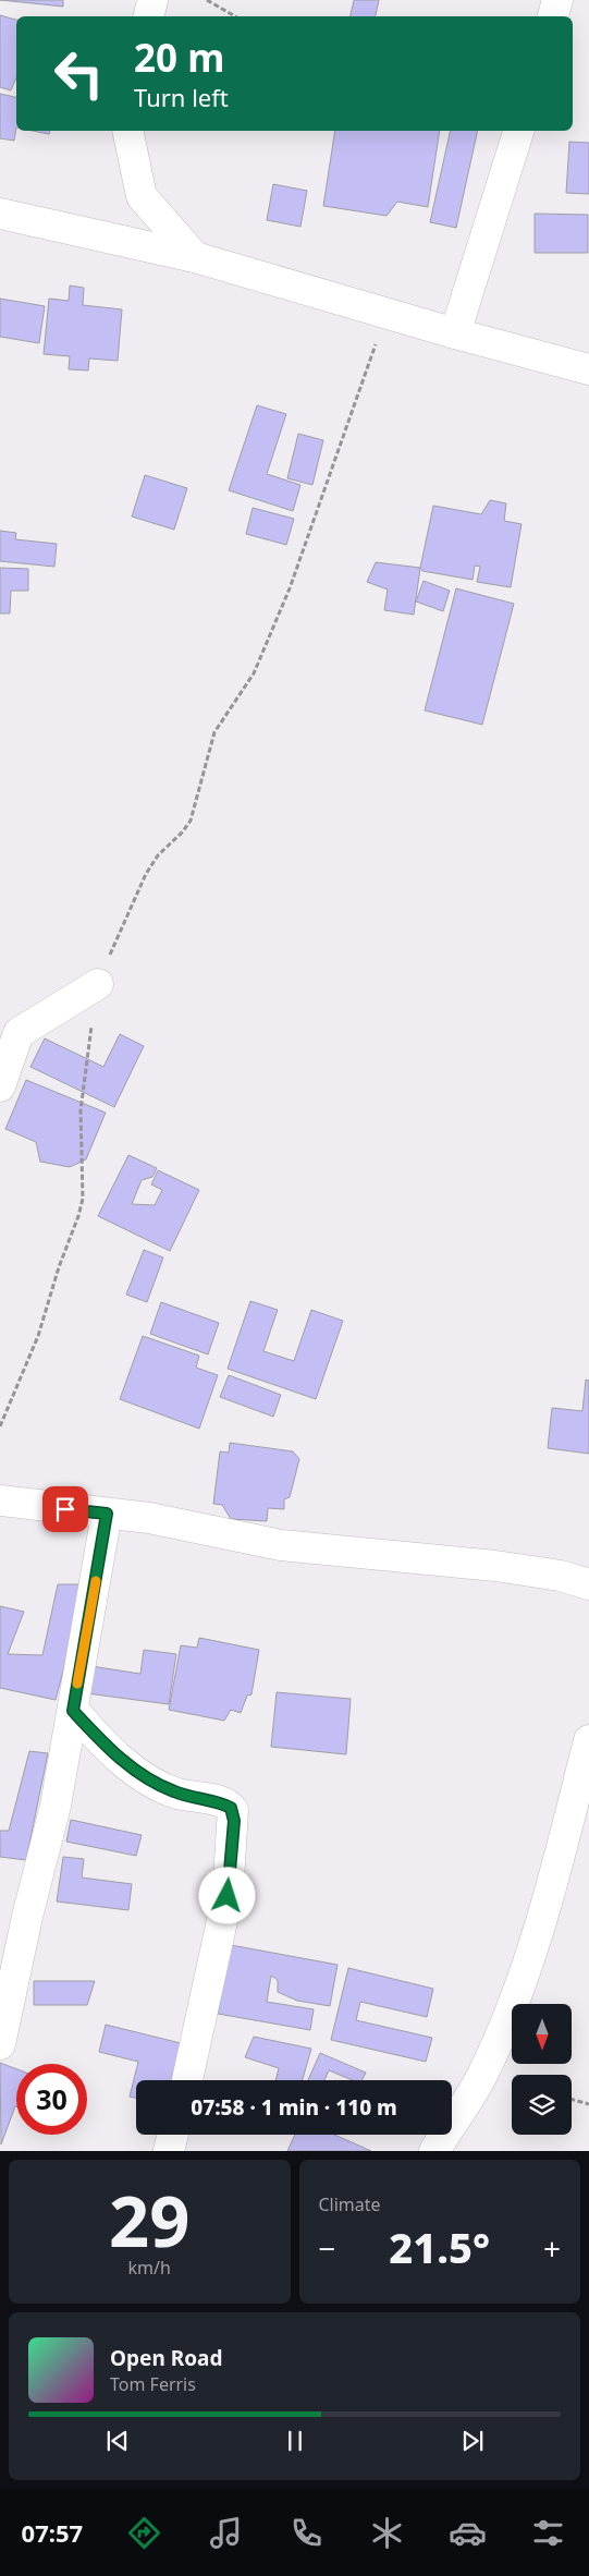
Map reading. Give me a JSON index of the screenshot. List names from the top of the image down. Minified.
{"north":"bottom","page":{"turn":["20 m","Turn left"],"limit":"30","trip":"07:58 · 1 min · 110 m","tile":[["29","km/h"],"Climate"],"heat":["−","21.5°","+"],"song":["Open Road","Tom Ferris"],"tabs":"07:57"}}
